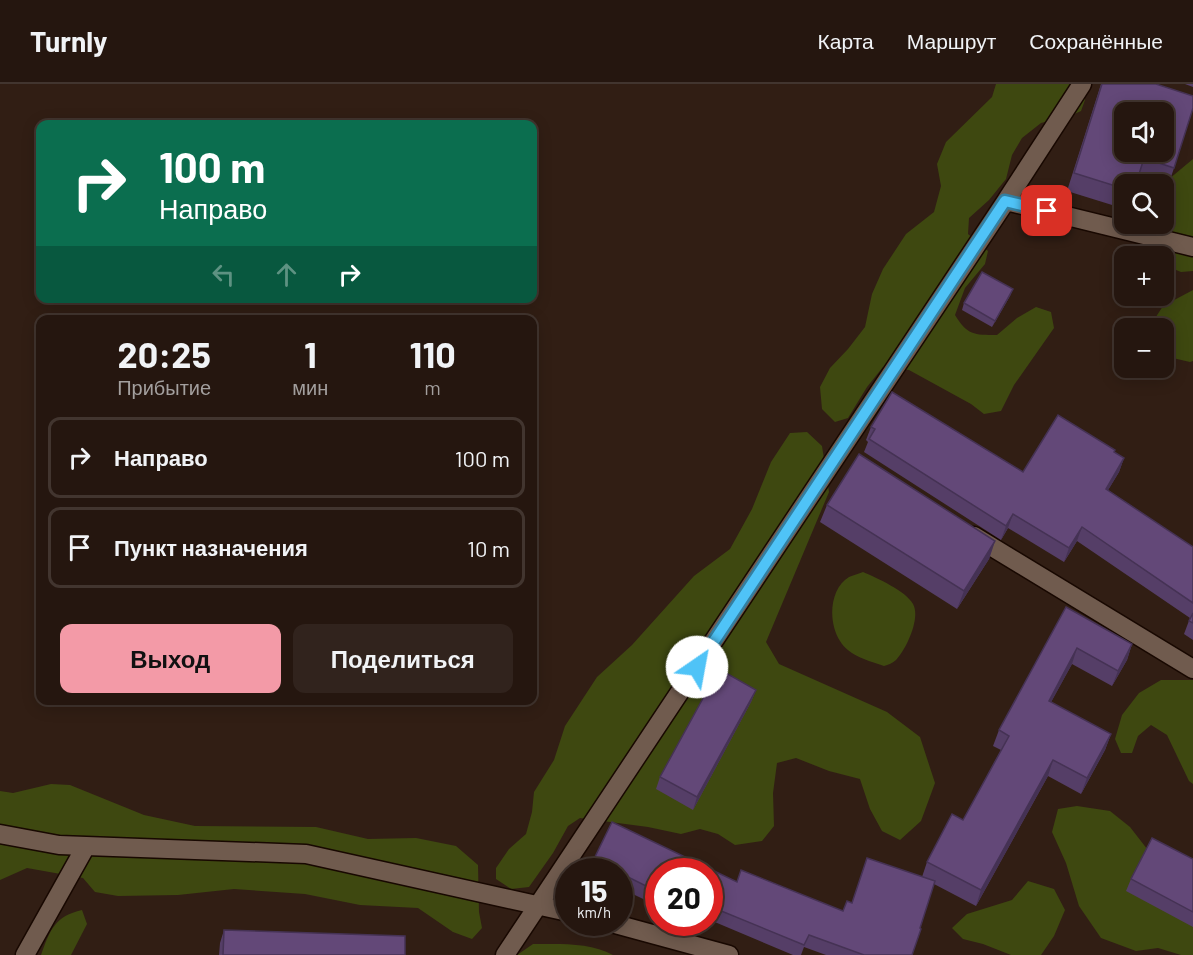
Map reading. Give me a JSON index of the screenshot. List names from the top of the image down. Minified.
{"page":{"header":"Turnly","nav":["Карта","Маршрут","Сохранённые"],"map_buttons":["+","−"],"turn":["100 m","Направо"],"eta":["20:25","Прибытие","1","мин","110","m"],"list":[{"name":"Направо","value":"100 m"},{"name":"Пункт назначения","value":"10 m"}],"buttons":["Выход","Поделиться"],"speed":"15 km/h","limit":"20"}}
